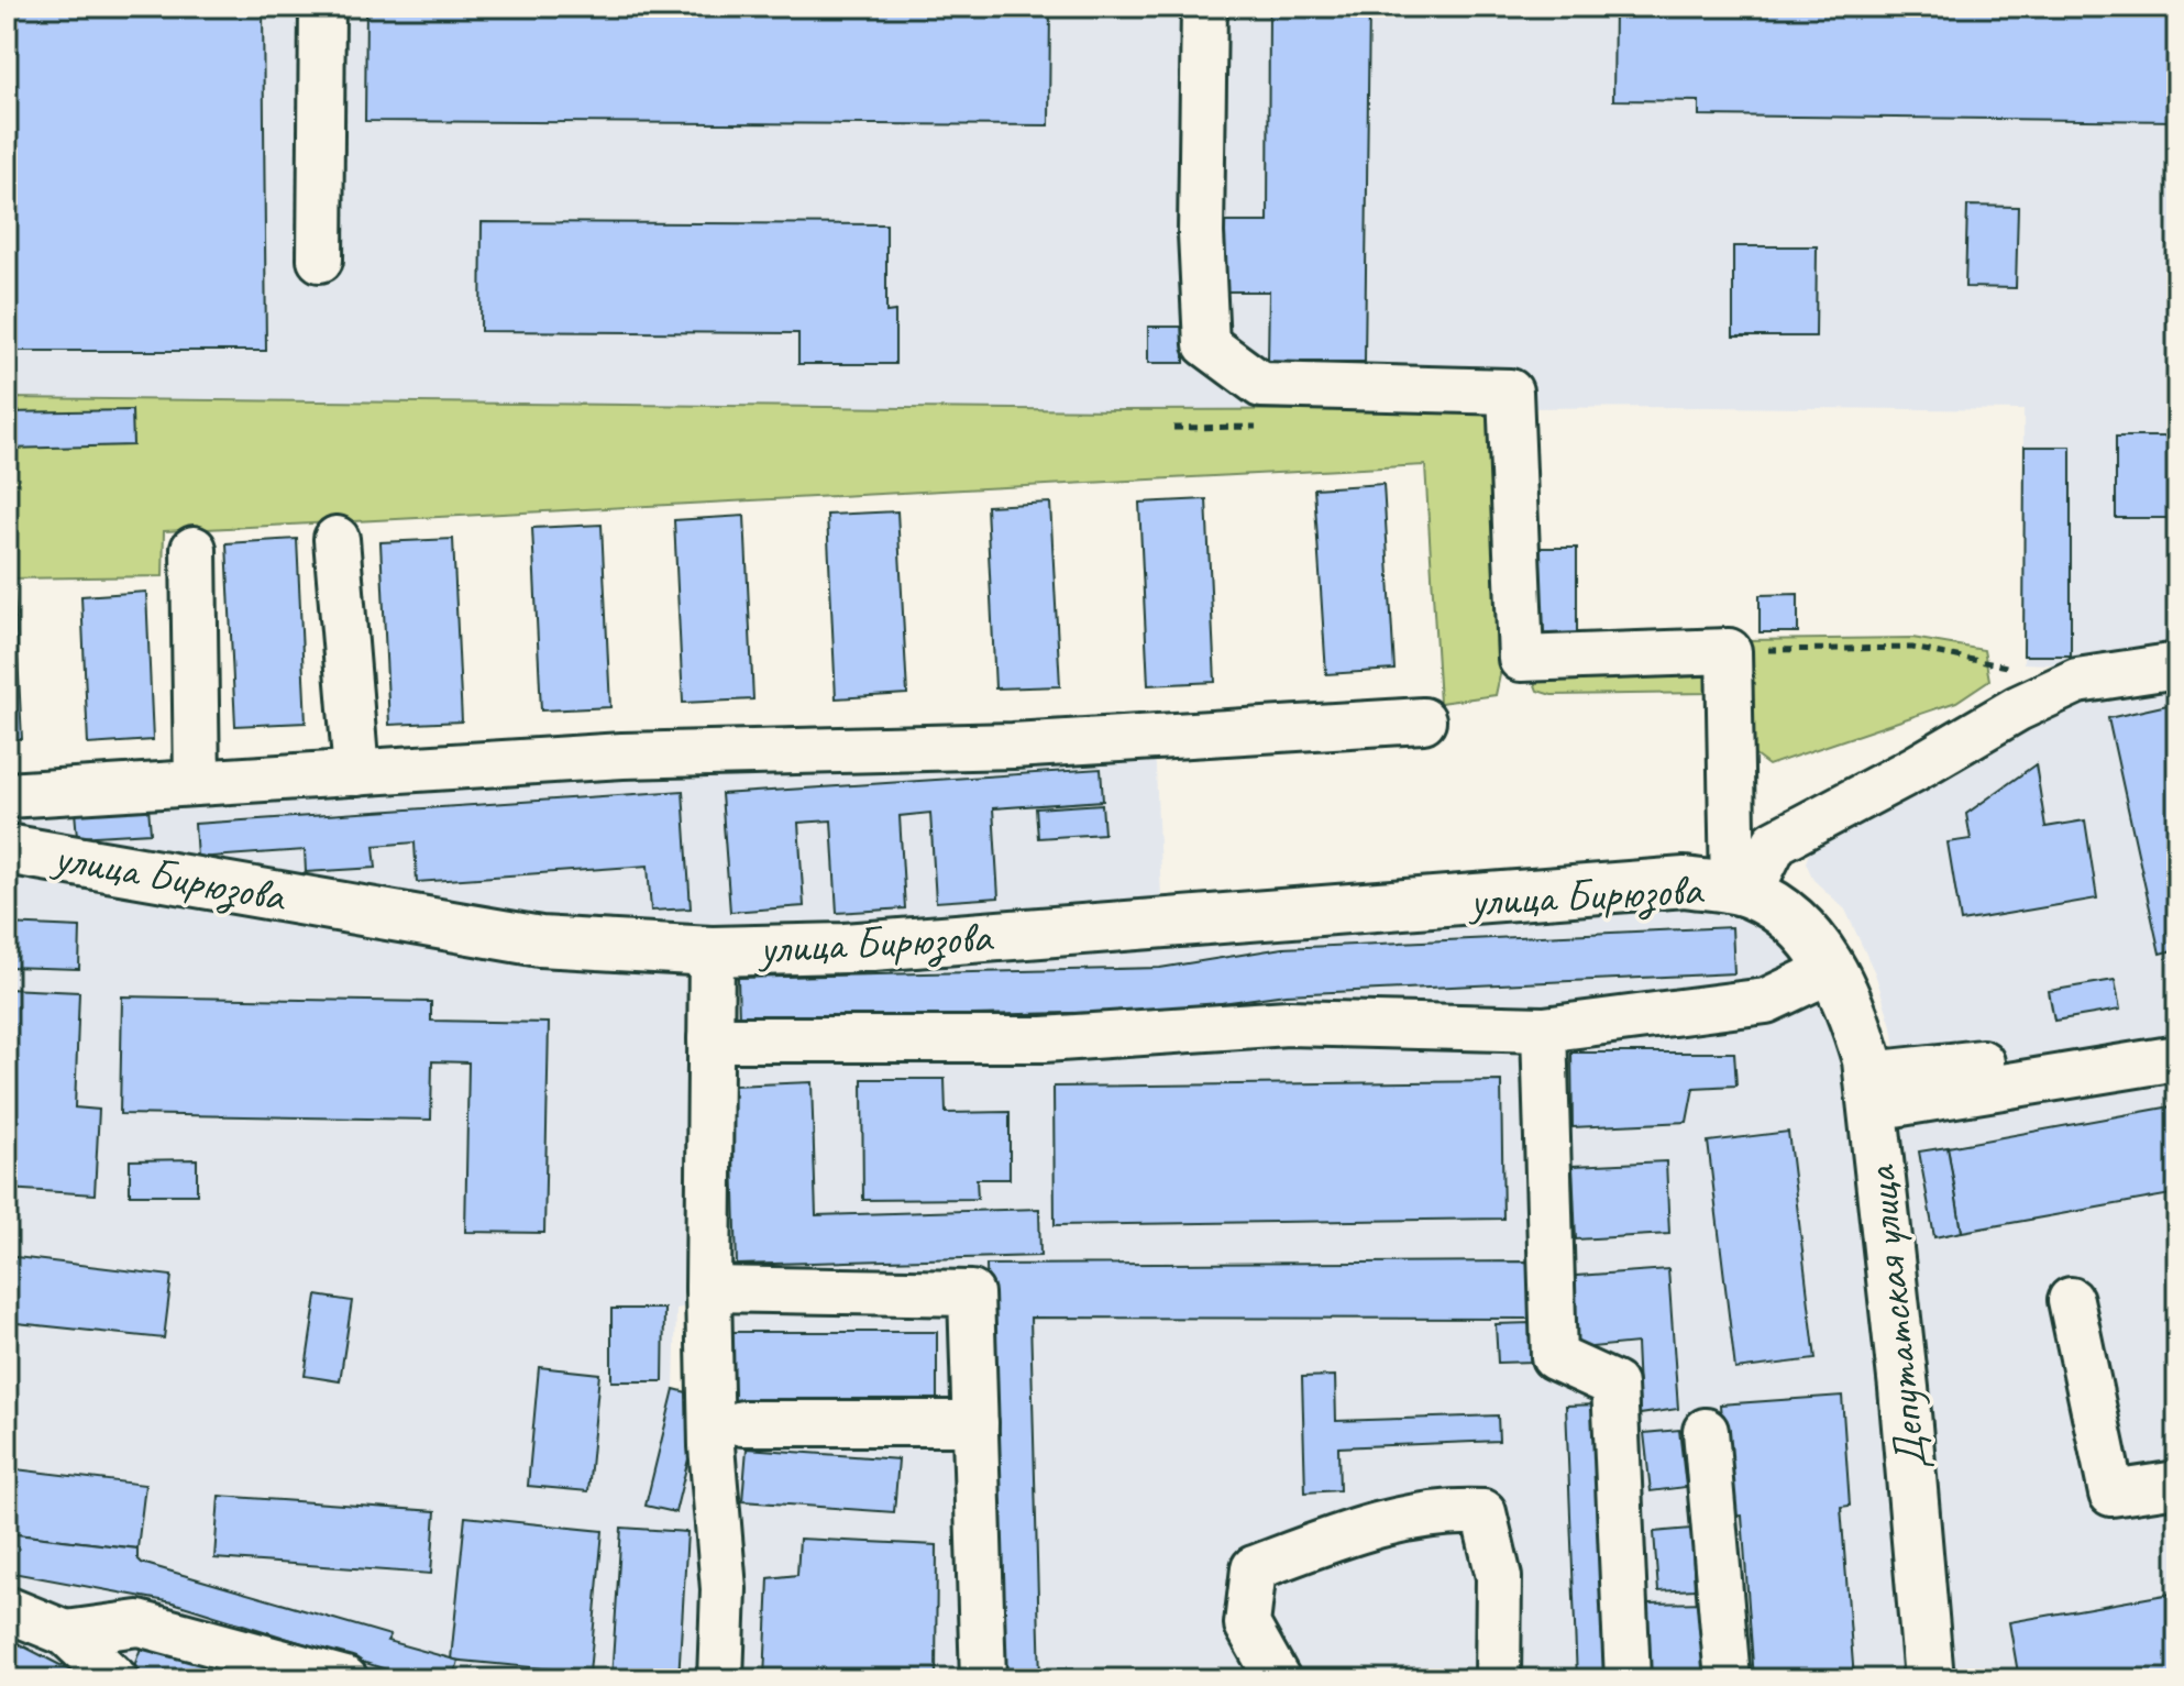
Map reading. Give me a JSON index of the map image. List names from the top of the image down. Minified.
{"streets":{"main road":["улица Бирюзова","Депутатская улица"]},"crossings":[["улица Бирюзова","Депутатская улица"]]}
